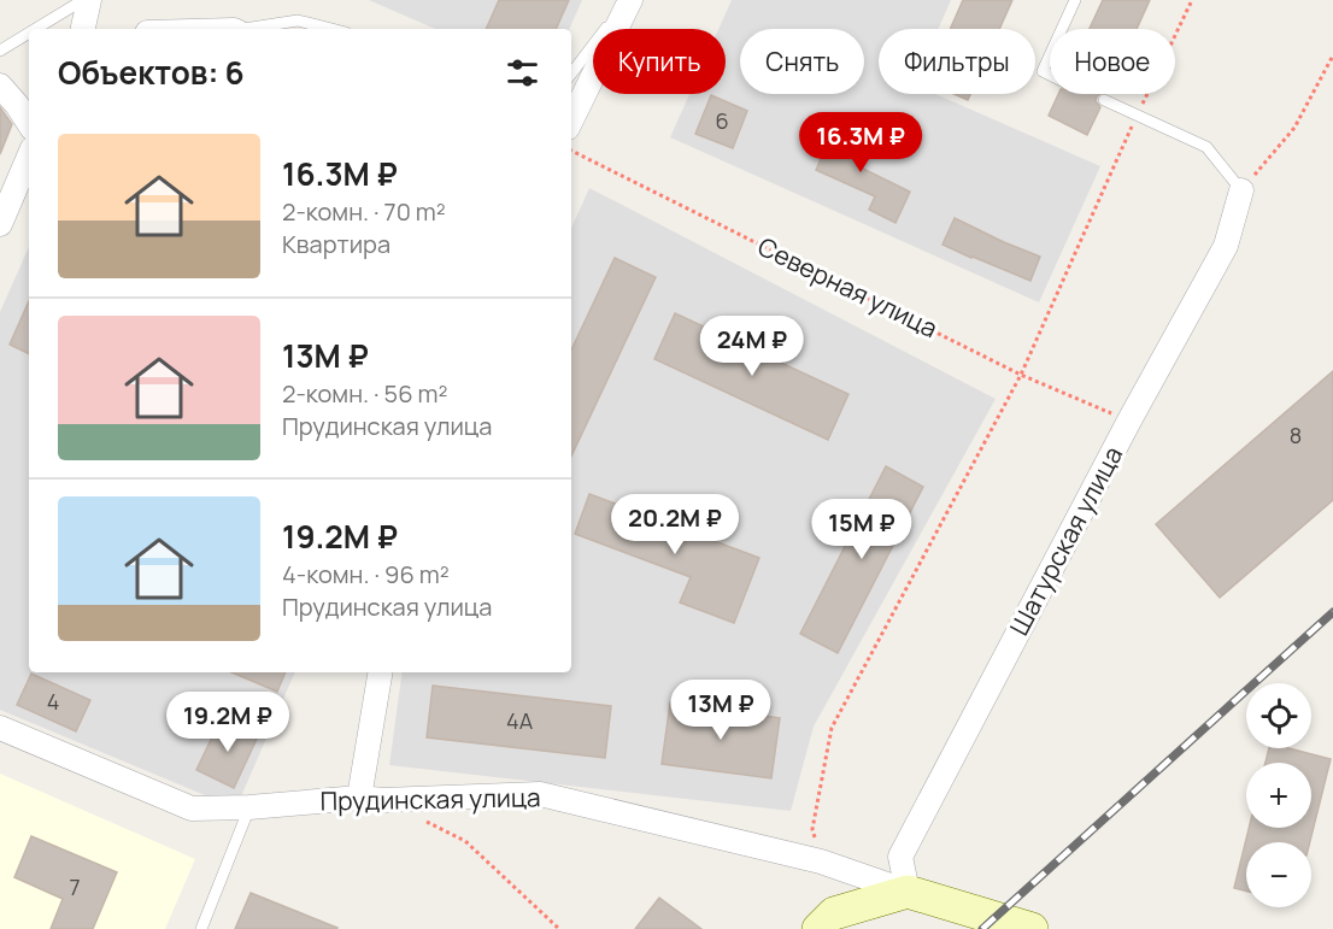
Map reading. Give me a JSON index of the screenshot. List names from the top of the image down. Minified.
{"streets":{"street":["Шатурская улица","Прудинская улица"],"path":["Северная улица"]},"crossings":[["Северная улица","Шатурская улица"],["Шатурская улица","Прудинская улица"]],"house_numbers":["6","8","4","4А","7"],"page":{"chip":["Купить","Снять","Фильтры","Новое"],"heading":"Объектов: 6","price":["16.3M ₽","24M ₽","20.2M ₽","15M ₽","13M ₽","19.2M ₽"],"list":[{"name":"16.3M ₽","note":"2-комн. · 70 m² · Квартира"},{"name":"13M ₽","note":"2-комн. · 56 m² · Прудинская улица"},{"name":"19.2M ₽","note":"4-комн. · 96 m² · Прудинская улица"}],"map_buttons":["+","−"]}}
